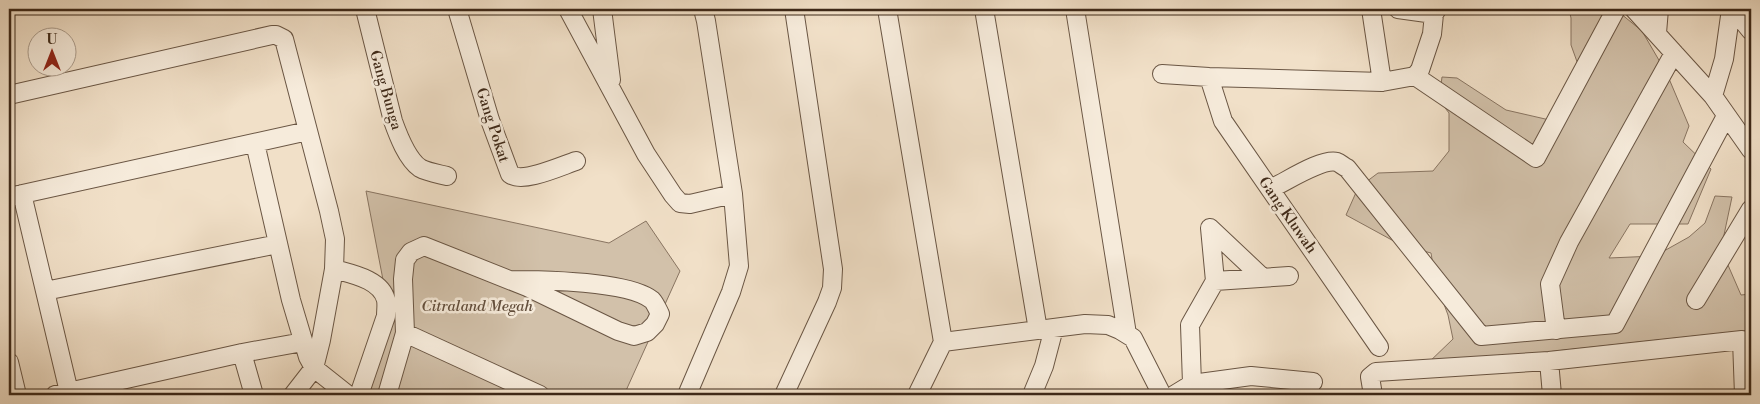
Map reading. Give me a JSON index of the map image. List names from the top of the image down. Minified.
{"streets":{"street":["Gang Bunga","Gang Pokat","Gang Kluwah"]},"parks":["Citraland Megah"],"north":"top"}
